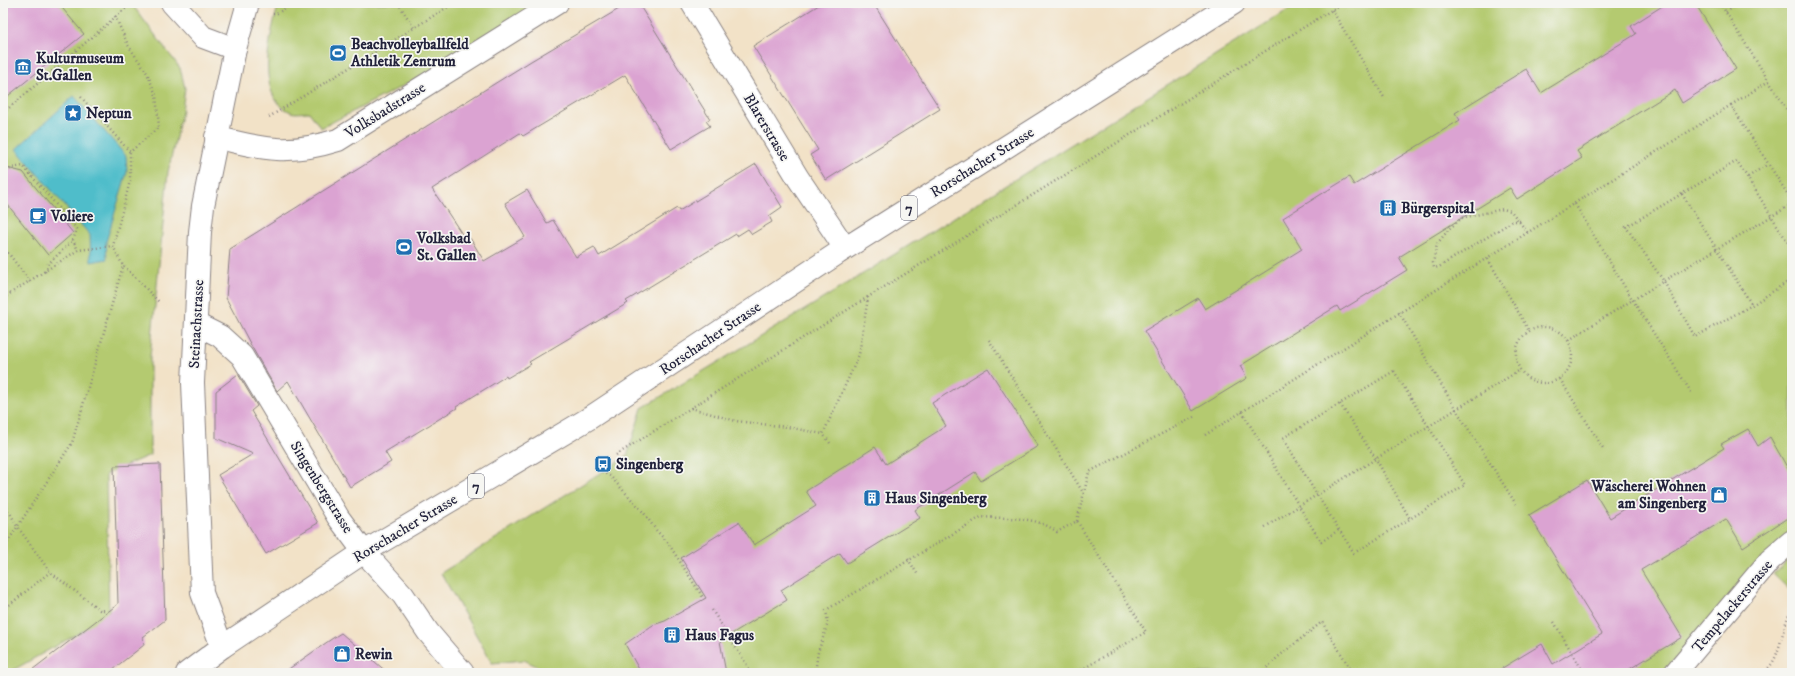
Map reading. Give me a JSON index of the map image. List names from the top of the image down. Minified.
{"streets":{"main road":["Volksbadstrasse","Blarerstrasse","Rorschacher Strasse","7","Steinachstrasse","Singenbergstrasse","Tempelackerstrasse"]},"crossings":[["Volksbadstrasse","Steinachstrasse"],["Blarerstrasse","Rorschacher Strasse"],["Rorschacher Strasse","Steinachstrasse"],["Rorschacher Strasse","Singenbergstrasse"],["Steinachstrasse","Singenbergstrasse"]],"places":{"sports":["Beachvolleyballfeld Athletik Zentrum","Volksbad St. Gallen"],"museum":["Kulturmuseum St.Gallen"],"place":["Neptun"],"building":["Bürgerspital","Haus Singenberg","Haus Fagus"],"cafe":["Voliere"],"bus stop":["Singenberg"],"shop":["Wäscherei Wohnen am Singenberg","Rewin"]}}
